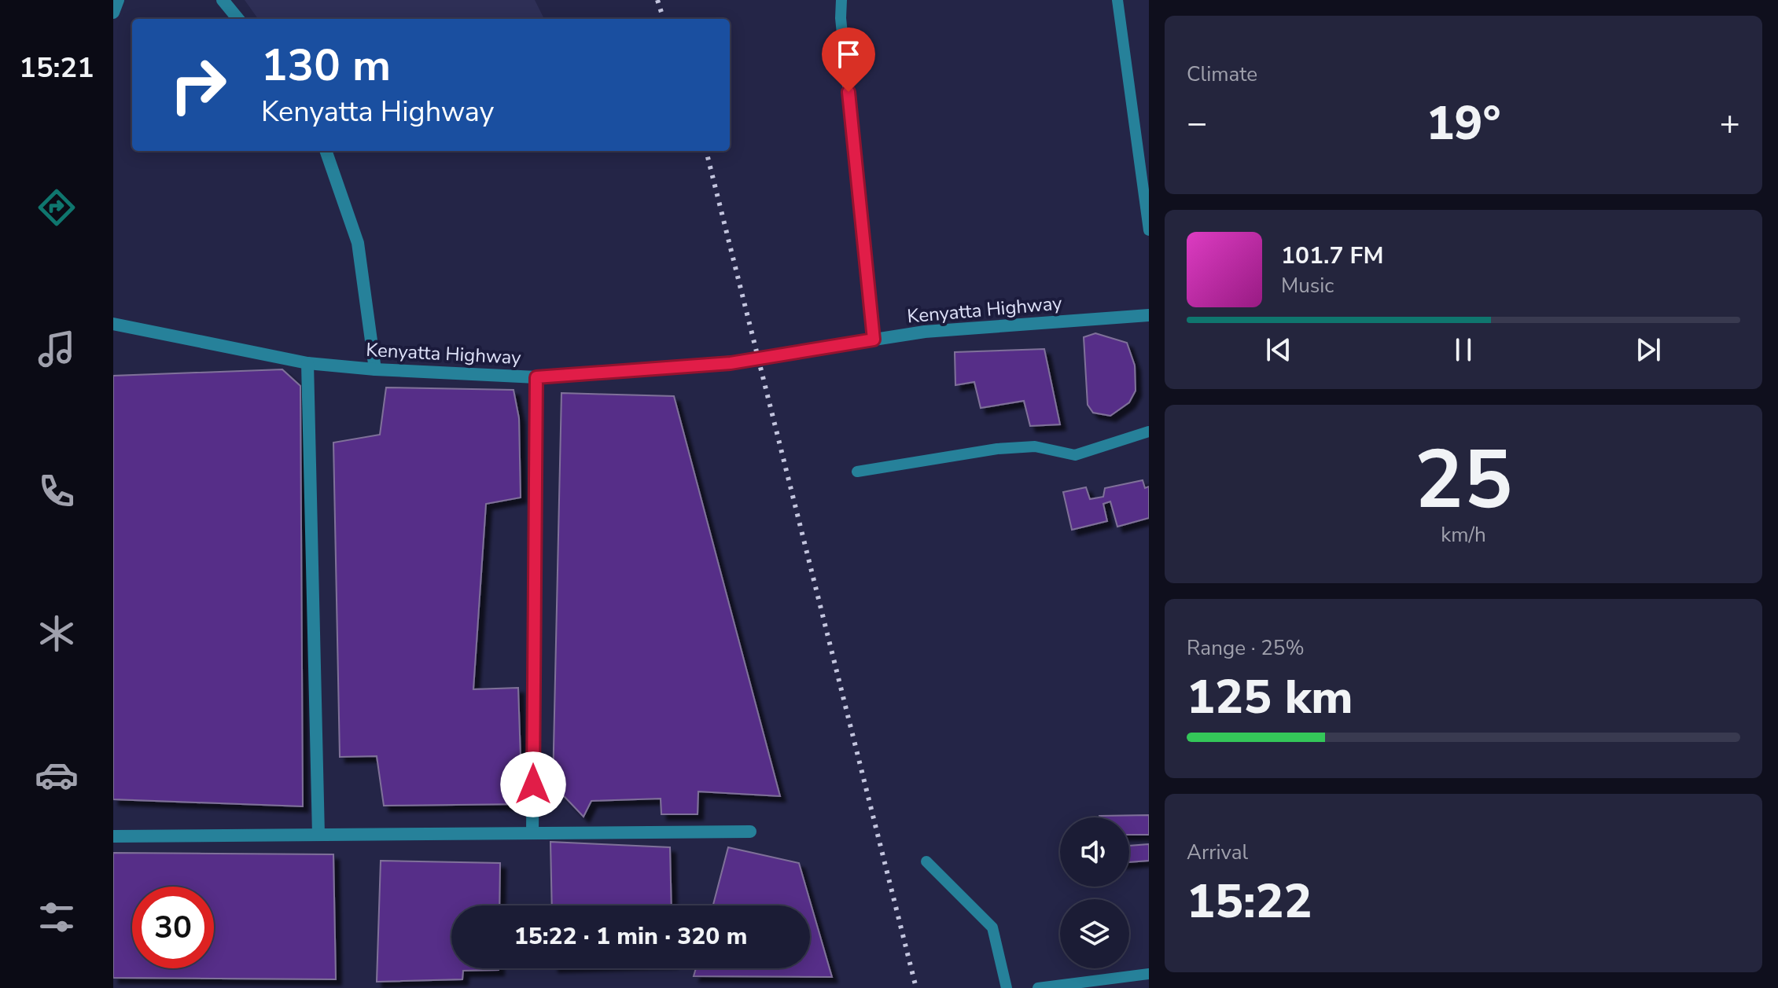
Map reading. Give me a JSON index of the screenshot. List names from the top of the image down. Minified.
{"streets":{"street":["Kenyatta Highway"]},"page":{"tabs":"15:21","tile":["Climate",["25","km/h"],["Range · 25%","125 km"],["Arrival","15:22"]],"turn":["130 m","Kenyatta Highway"],"heat":["−","19°","+"],"song":["101.7 FM","Music"],"limit":"30","trip":"15:22 · 1 min · 320 m"}}
